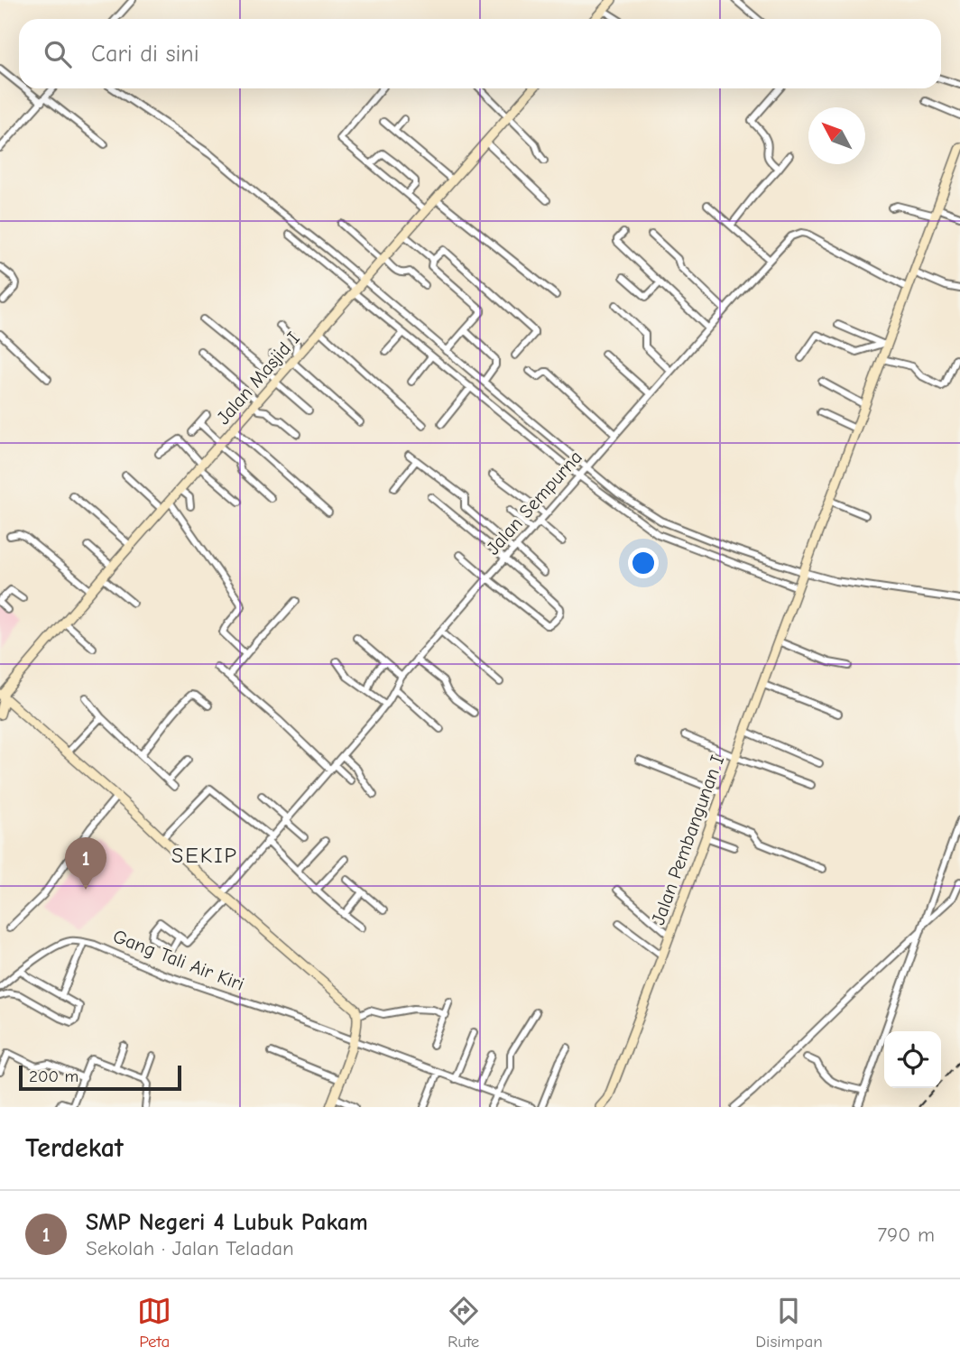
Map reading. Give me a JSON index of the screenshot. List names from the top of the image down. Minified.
{"streets":{"main road":["Jalan Masjid I","Jalan Pembangunan I"],"street":["Jalan Sempurna","Gang Tali Air Kiri"]},"crossings":[["Jalan Sempurna","Jalan Pembangunan I"]],"districts":["SEKIP"],"scale_bar":"200 m","north":"top left","page":{"search":"Cari di sini","pins":"1","scale":"200 m","heading":"Terdekat","list":[{"mark":"1","name":"SMP Negeri 4 Lubuk Pakam","note":"Sekolah · Jalan Teladan","value":"790 m"}],"nav":["Peta","Rute","Disimpan"]}}
